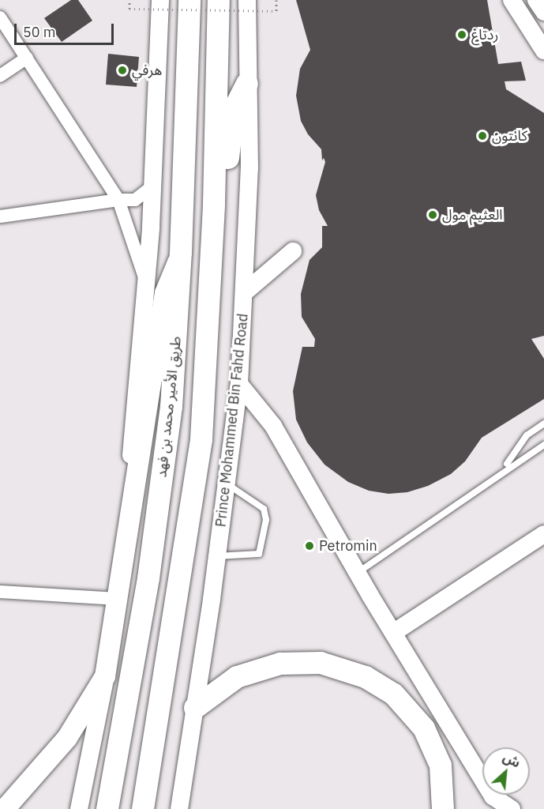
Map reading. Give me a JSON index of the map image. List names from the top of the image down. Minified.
{"streets":{"highway":["طريق الأمير محمد بن فهد"],"main road":["Prince Mohammed Bin Fahd Road"]},"places":["ردتاغ","هرفي","كانتون","العثيم مول","Petromin"],"scale_bar":"50 m","north":"top right"}
